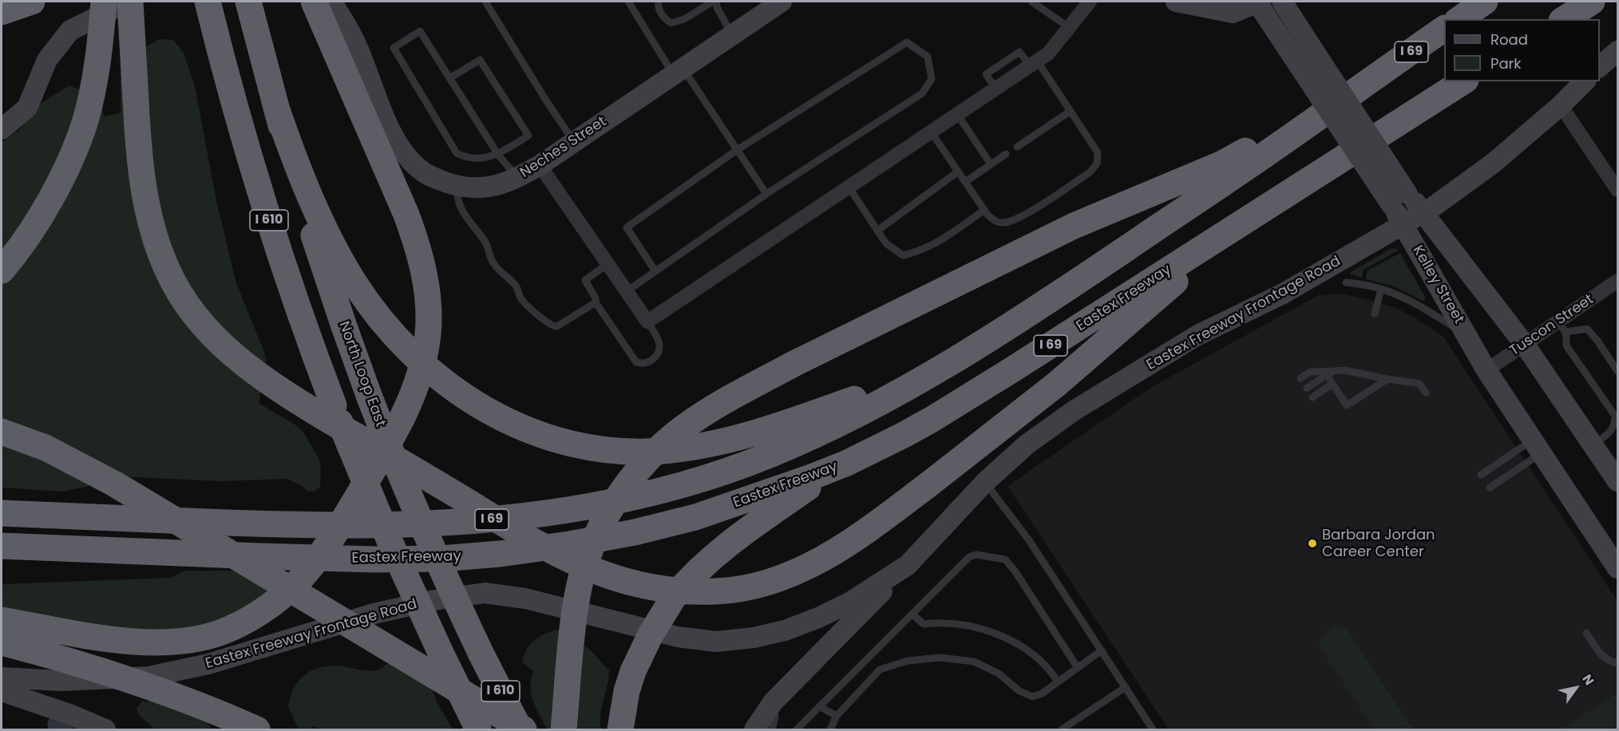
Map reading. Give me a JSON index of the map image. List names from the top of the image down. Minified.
{"streets":{"highway":["I 69","I 610","Eastex Freeway","North Loop East"],"main road":["Neches Street","Kelley Street","Eastex Freeway Frontage Road"],"street":["Tuscon Street"]},"crossings":[["Kelley Street","Eastex Freeway Frontage Road"],["Kelley Street","Tuscon Street"]],"places":["Barbara Jordan Career Center"],"legend":["Road","Park"],"north":"top right"}
